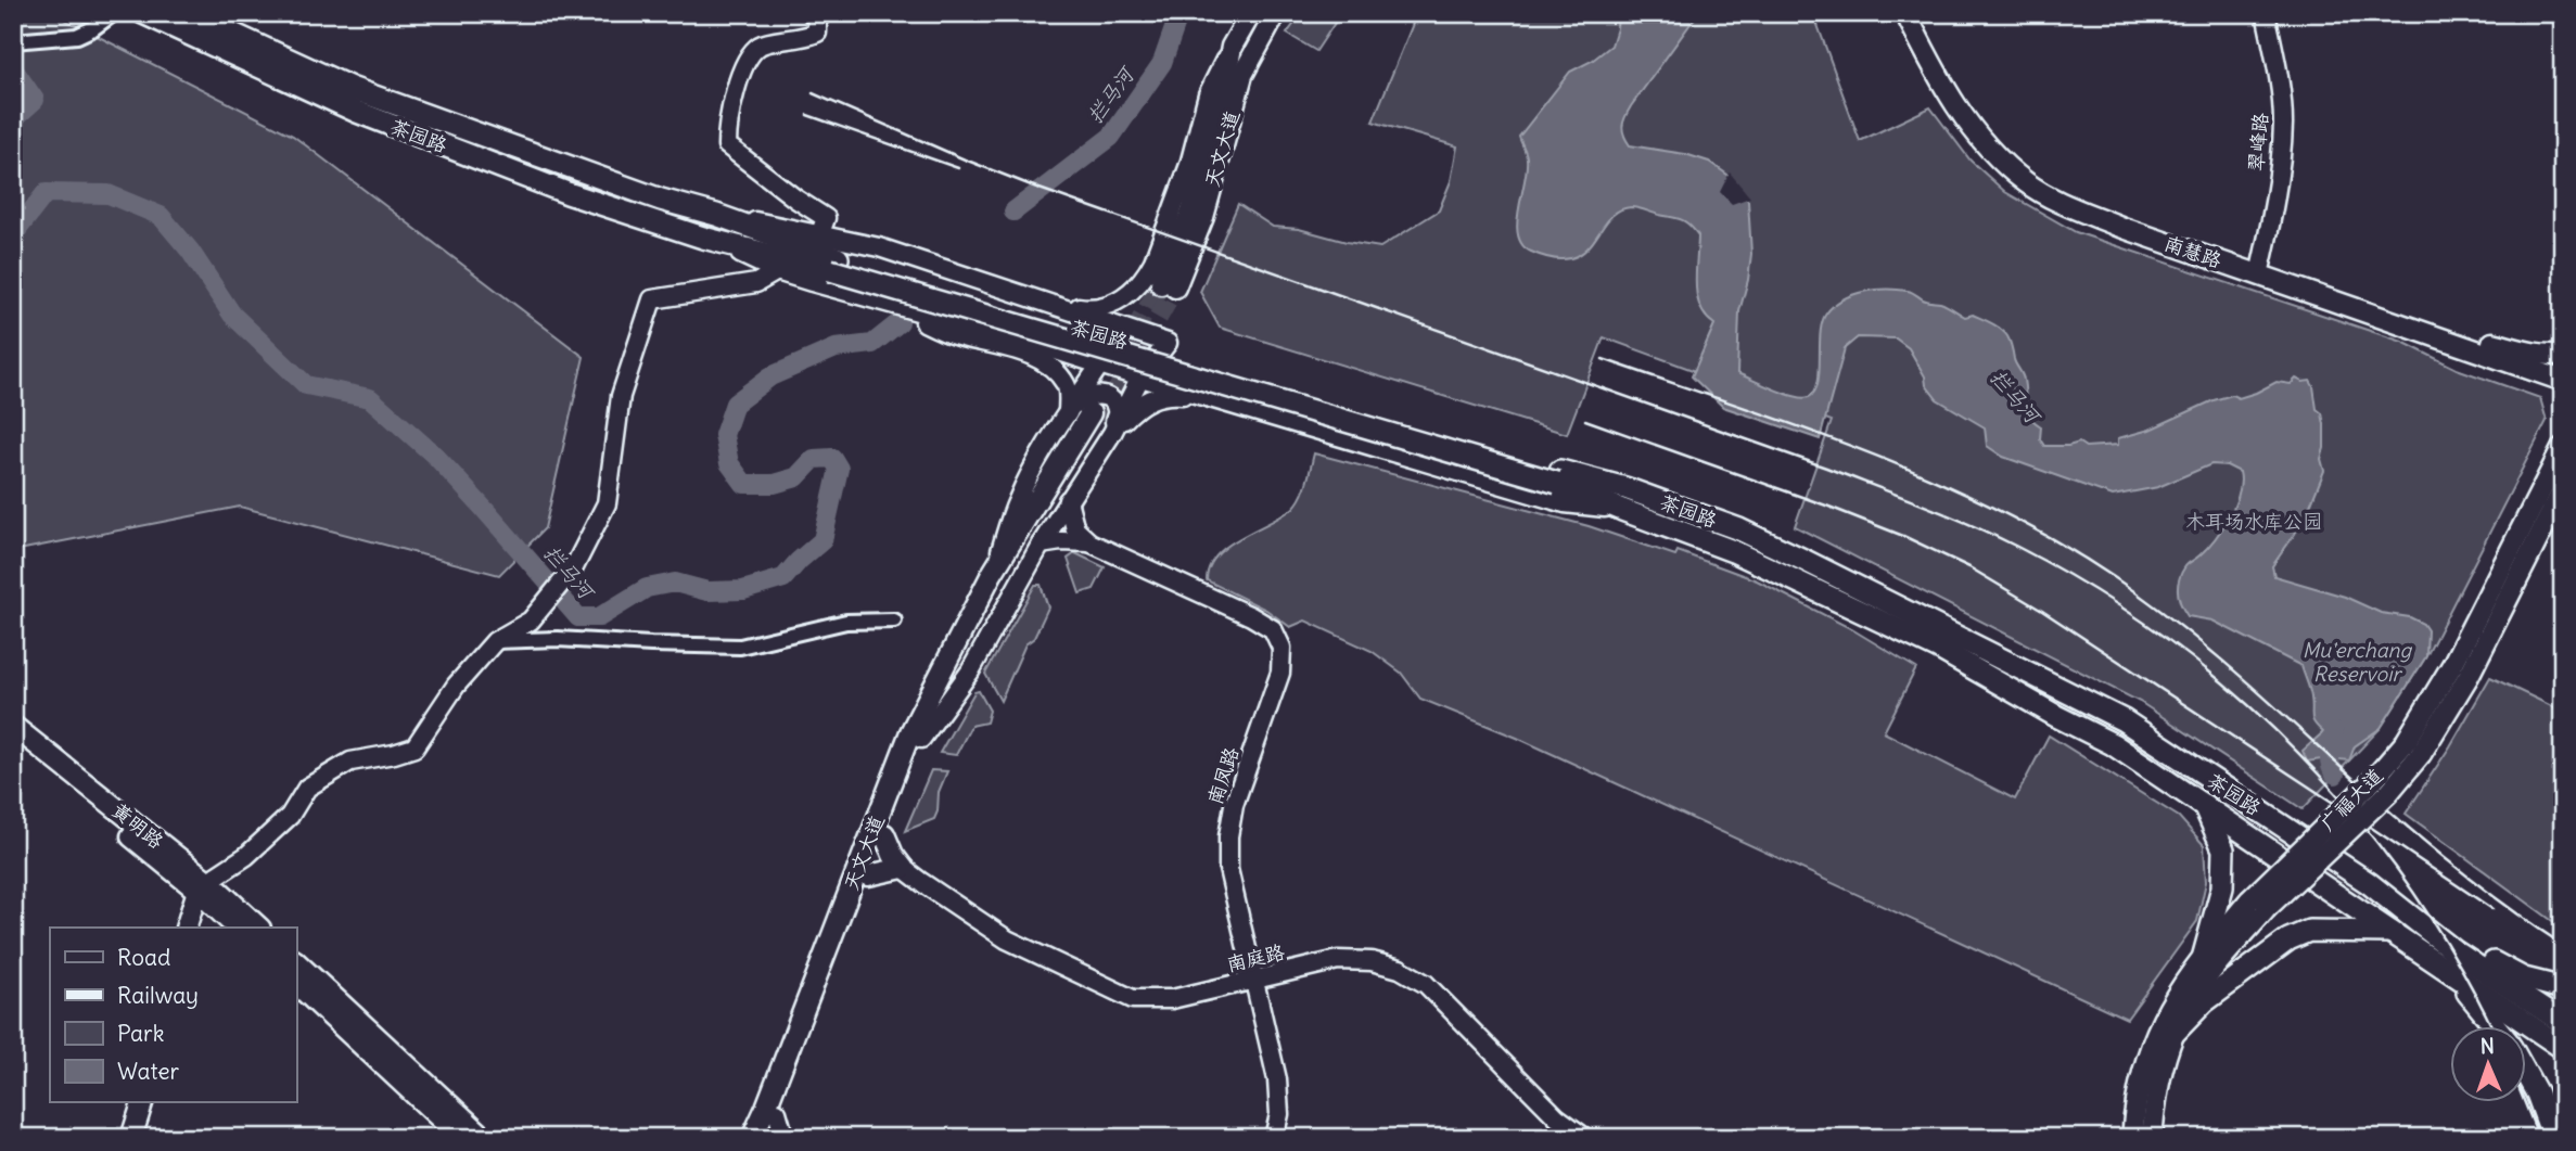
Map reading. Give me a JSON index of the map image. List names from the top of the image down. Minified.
{"streets":{"main road":["茶园路","天文大道","南慧路","广福大道","黄明路"],"street":["翠峰路","南凤路","南庭路"]},"crossings":[["茶园路","天文大道"],["翠峰路","南慧路"],["南凤路","南庭路"]],"water":["拦马河","Mu'erchang Reservoir"],"parks":["木耳场水库公园"],"legend":["Road","Railway","Park","Water"],"north":"top"}
